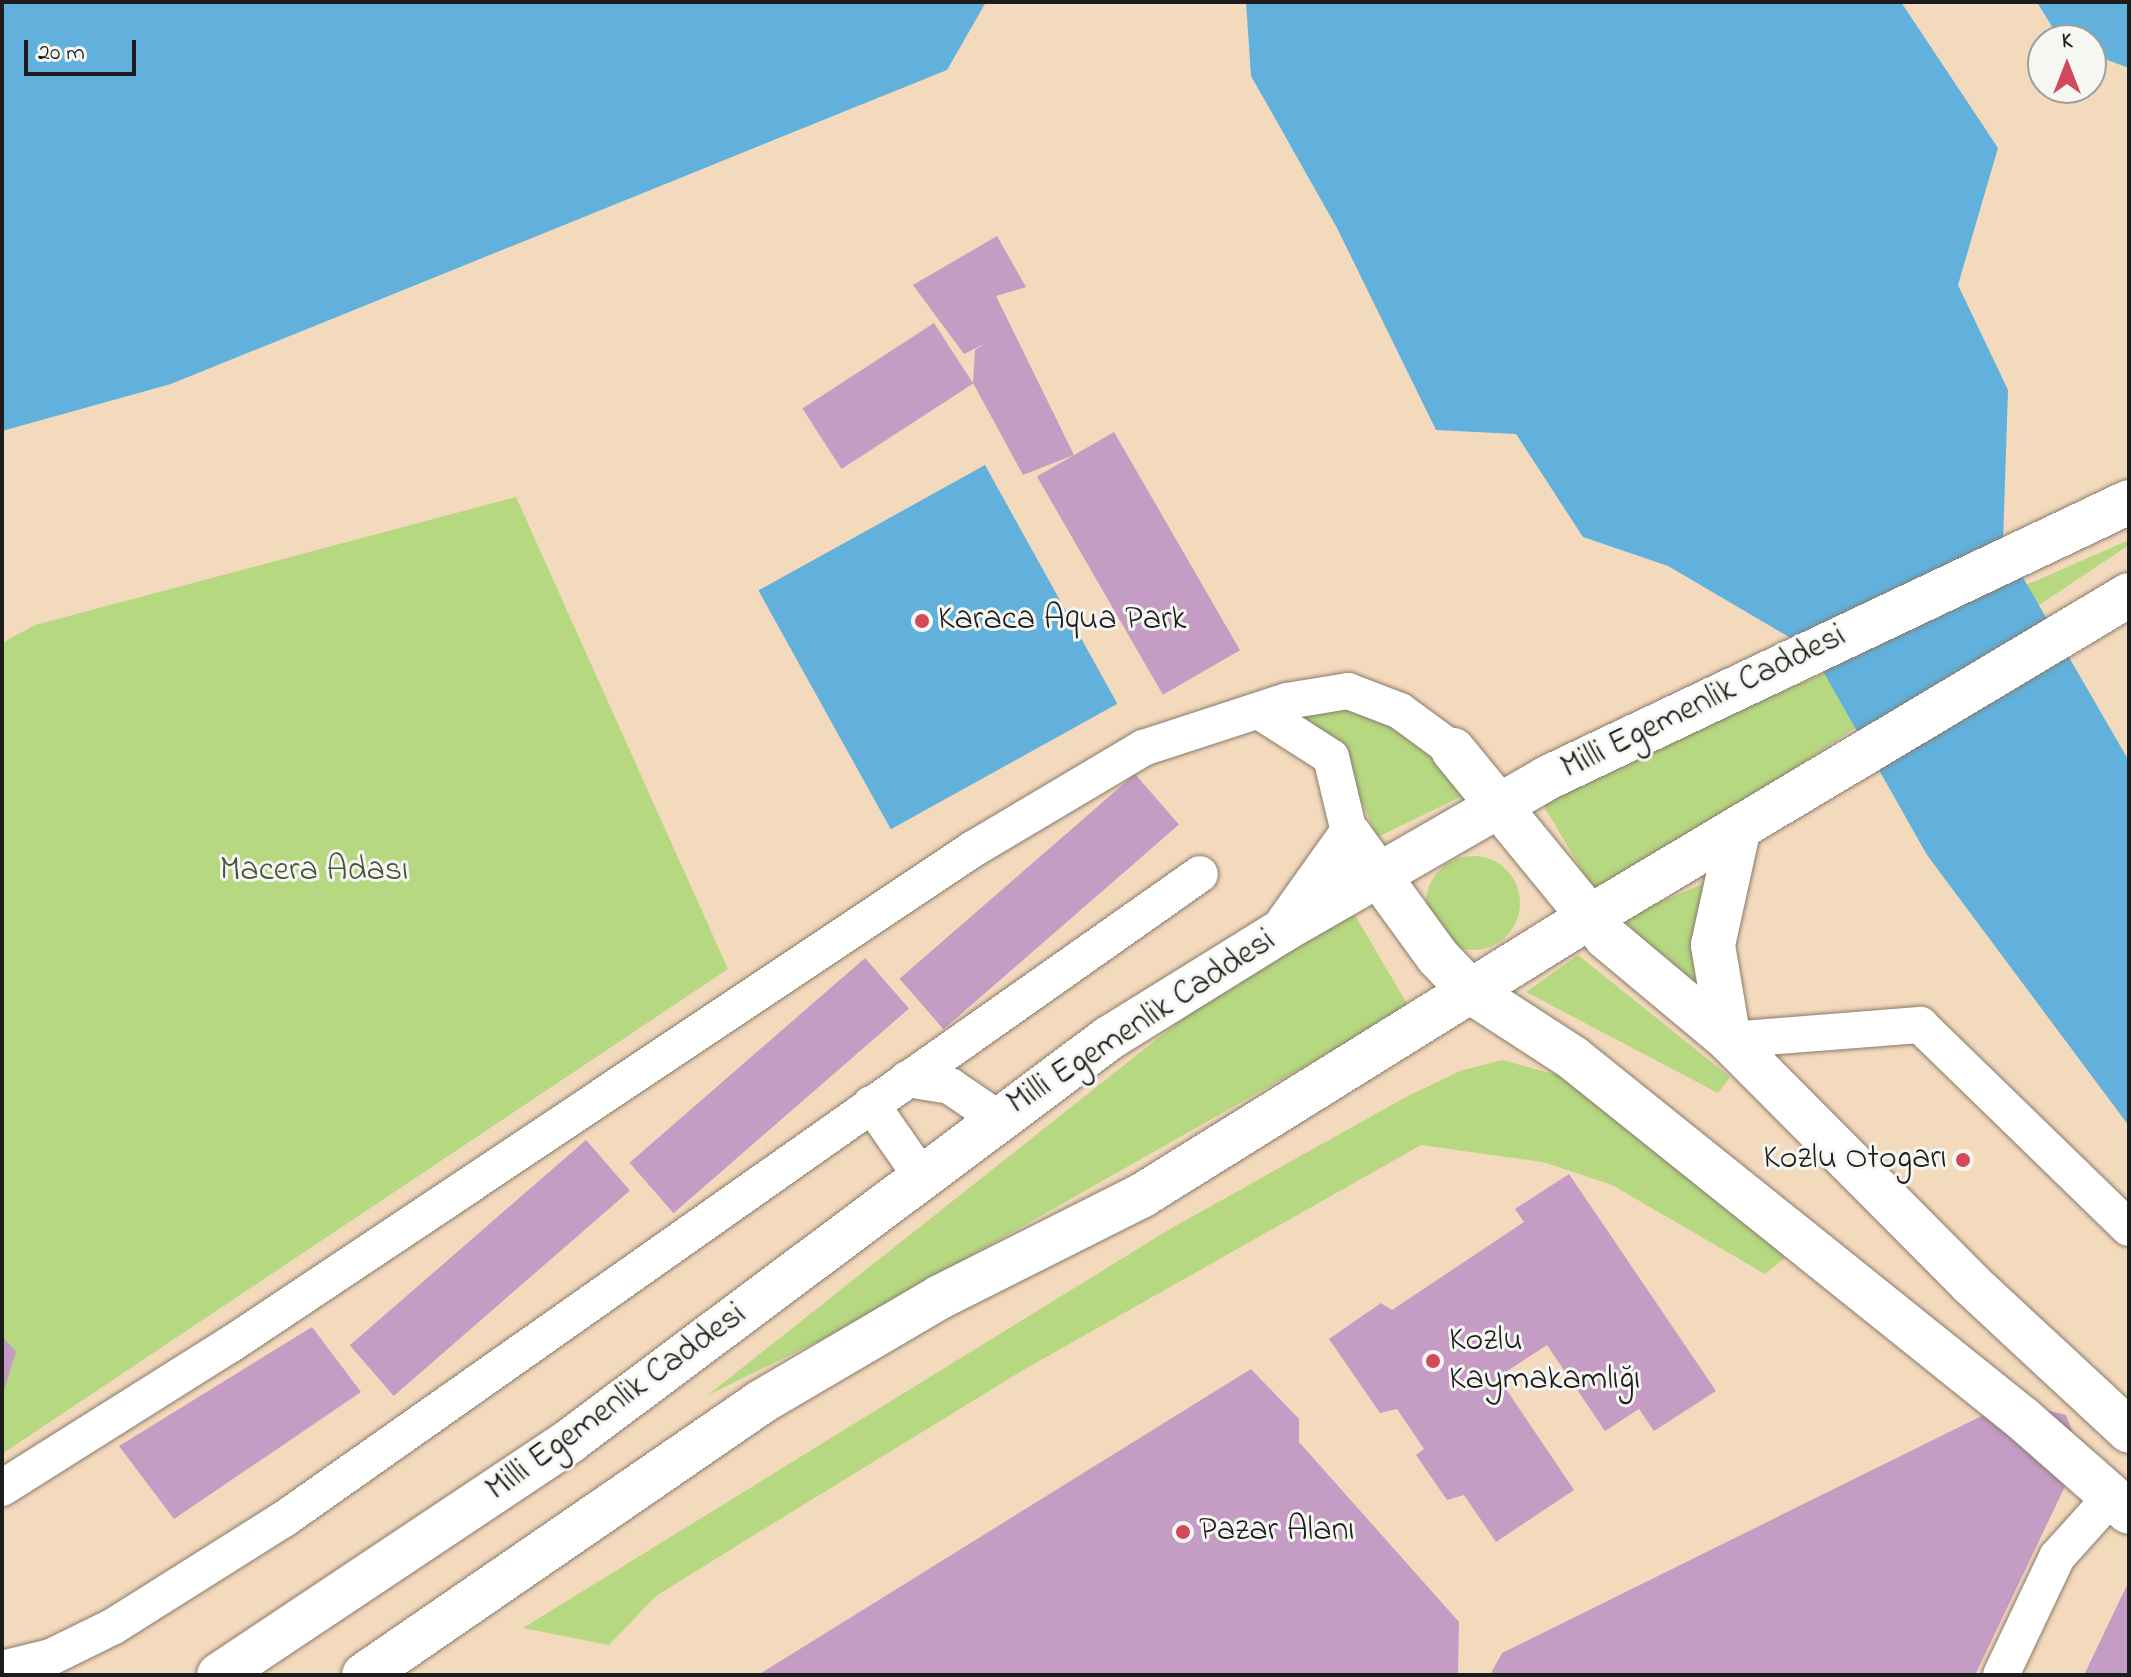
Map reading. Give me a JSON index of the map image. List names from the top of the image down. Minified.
{"streets":{"highway":["Milli Egemenlik Caddesi"]},"parks":["Macera Adası"],"places":["Karaca Aqua Park","Kozlu Otogarı","Kozlu Kaymakamlığı","Pazar Alanı"],"scale_bar":"20 m","north":"top"}
